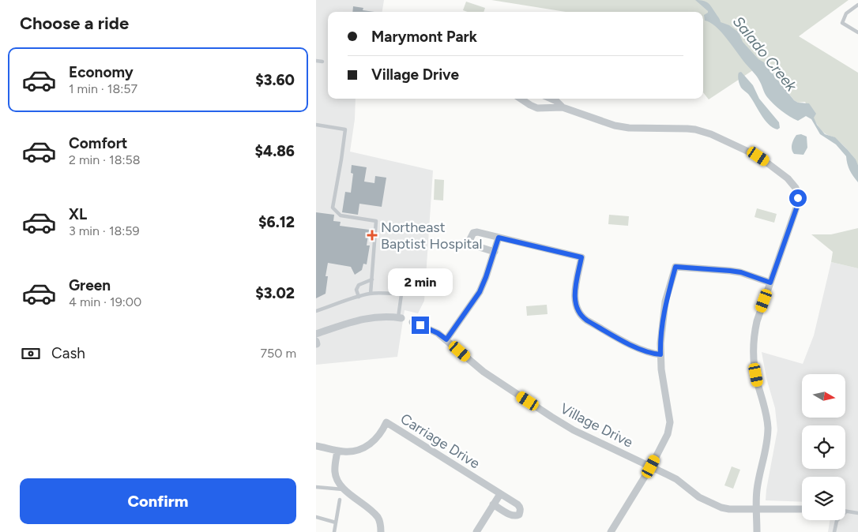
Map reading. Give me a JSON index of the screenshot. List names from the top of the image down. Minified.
{"streets":{"street":["Village Drive","Carriage Drive"]},"water":["Salado Creek"],"places":{"health":["Northeast Baptist Hospital"]},"north":"right","page":{"heading":"Choose a ride","banner":["Marymont Park","Village Drive"],"list":[{"name":"Economy","note":"1 min · 18:57","value":"$3.60"},{"name":"Comfort","note":"2 min · 18:58","value":"$4.86"},{"name":"XL","note":"3 min · 18:59","value":"$6.12"},{"name":"Green","note":"4 min · 19:00","value":"$3.02"}],"bubble":"2 min","pay":["Cash","750 m"],"buttons":"Confirm"}}
